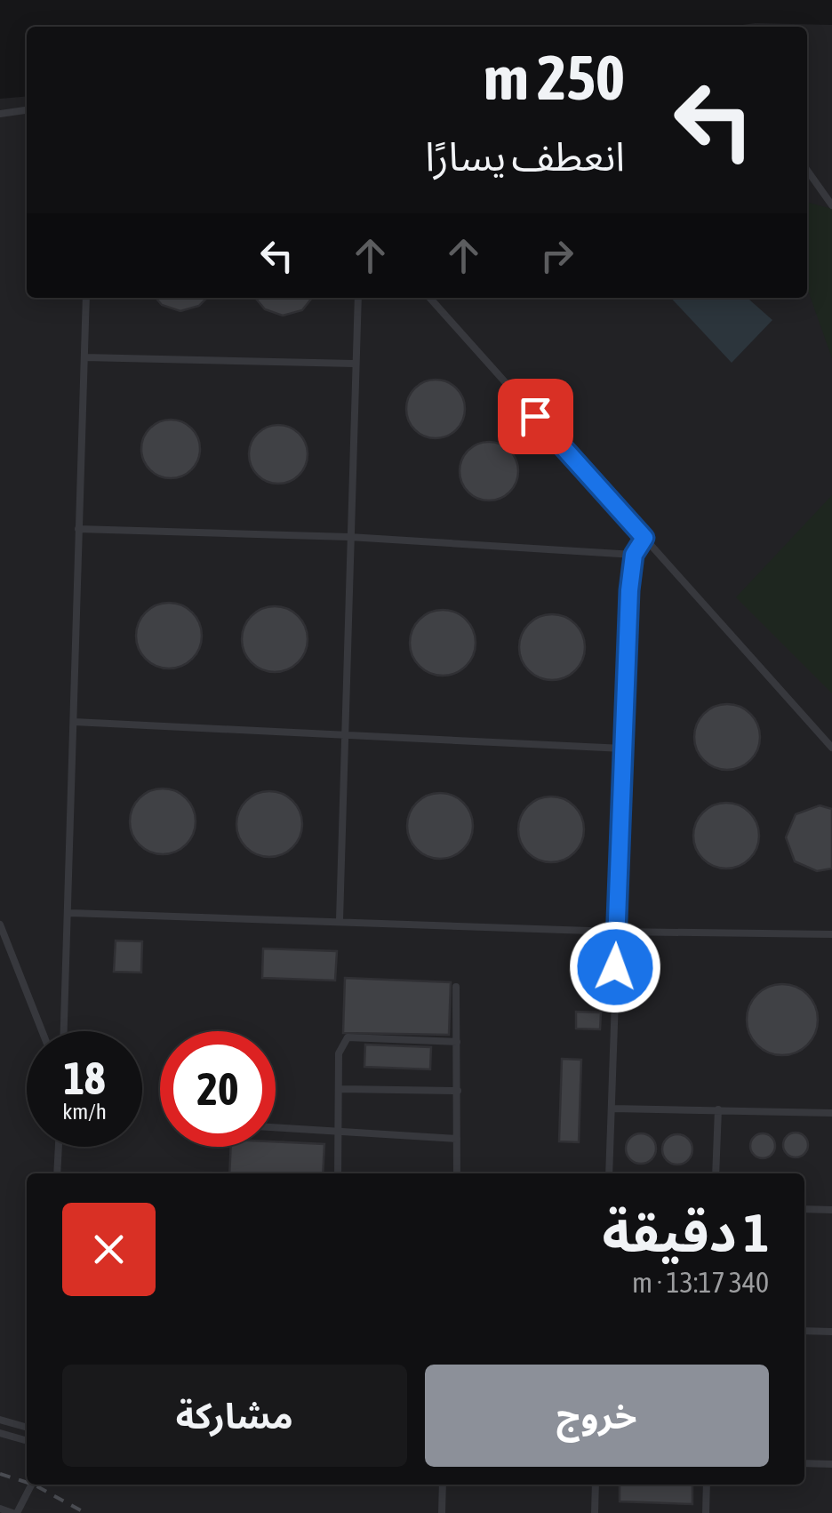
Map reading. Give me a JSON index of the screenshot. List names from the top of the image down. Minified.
{"page":{"turn":["250 m","انعطف يسارًا"],"speed":"18 km/h","limit":"20","heading":["1 دقيقة","340 m · 13:17"],"buttons":["خروج","مشاركة"]}}
